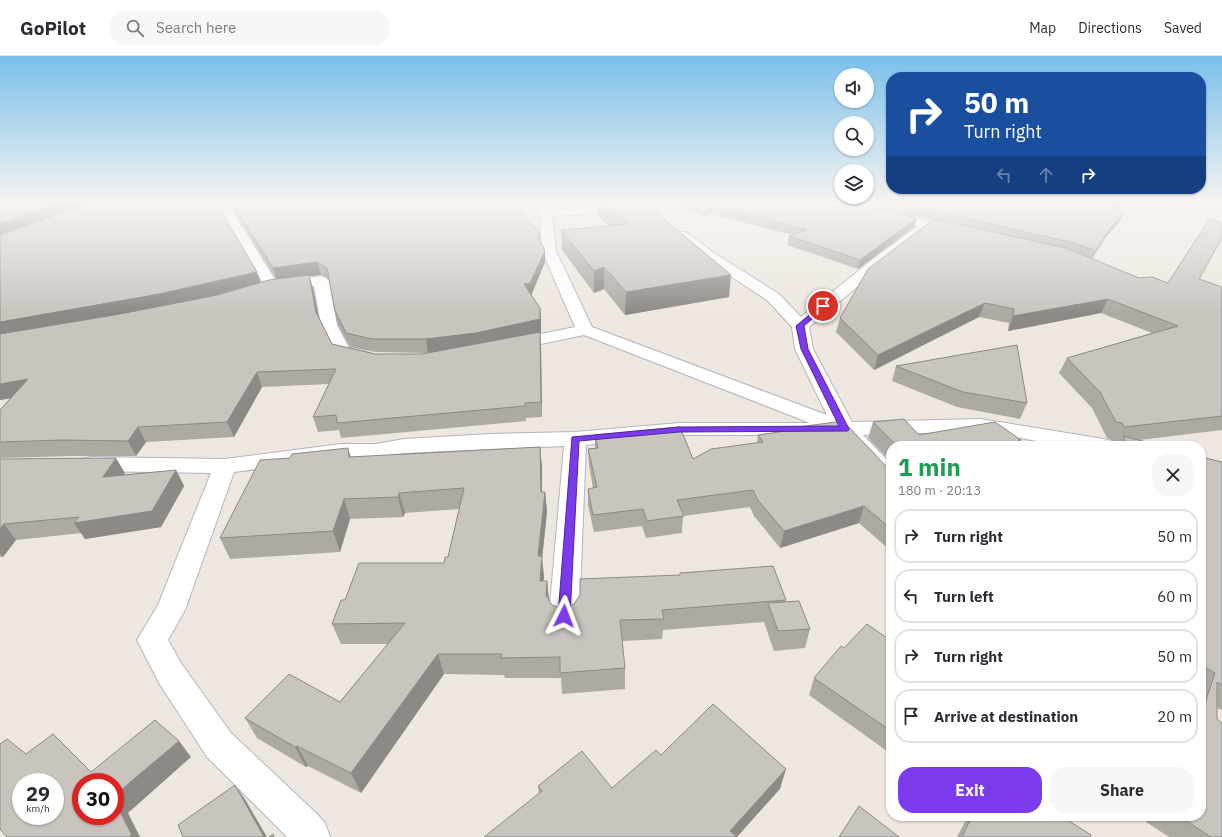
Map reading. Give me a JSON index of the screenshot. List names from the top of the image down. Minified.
{"page":{"header":"GoPilot","search":"Search here","nav":["Map","Directions","Saved"],"turn":["50 m","Turn right"],"heading":["1 min","180 m · 20:13"],"list":[{"name":"Turn right","value":"50 m"},{"name":"Turn left","value":"60 m"},{"name":"Turn right","value":"50 m"},{"name":"Arrive at destination","value":"20 m"}],"buttons":["Exit","Share"],"speed":"29 km/h","limit":"30"}}
